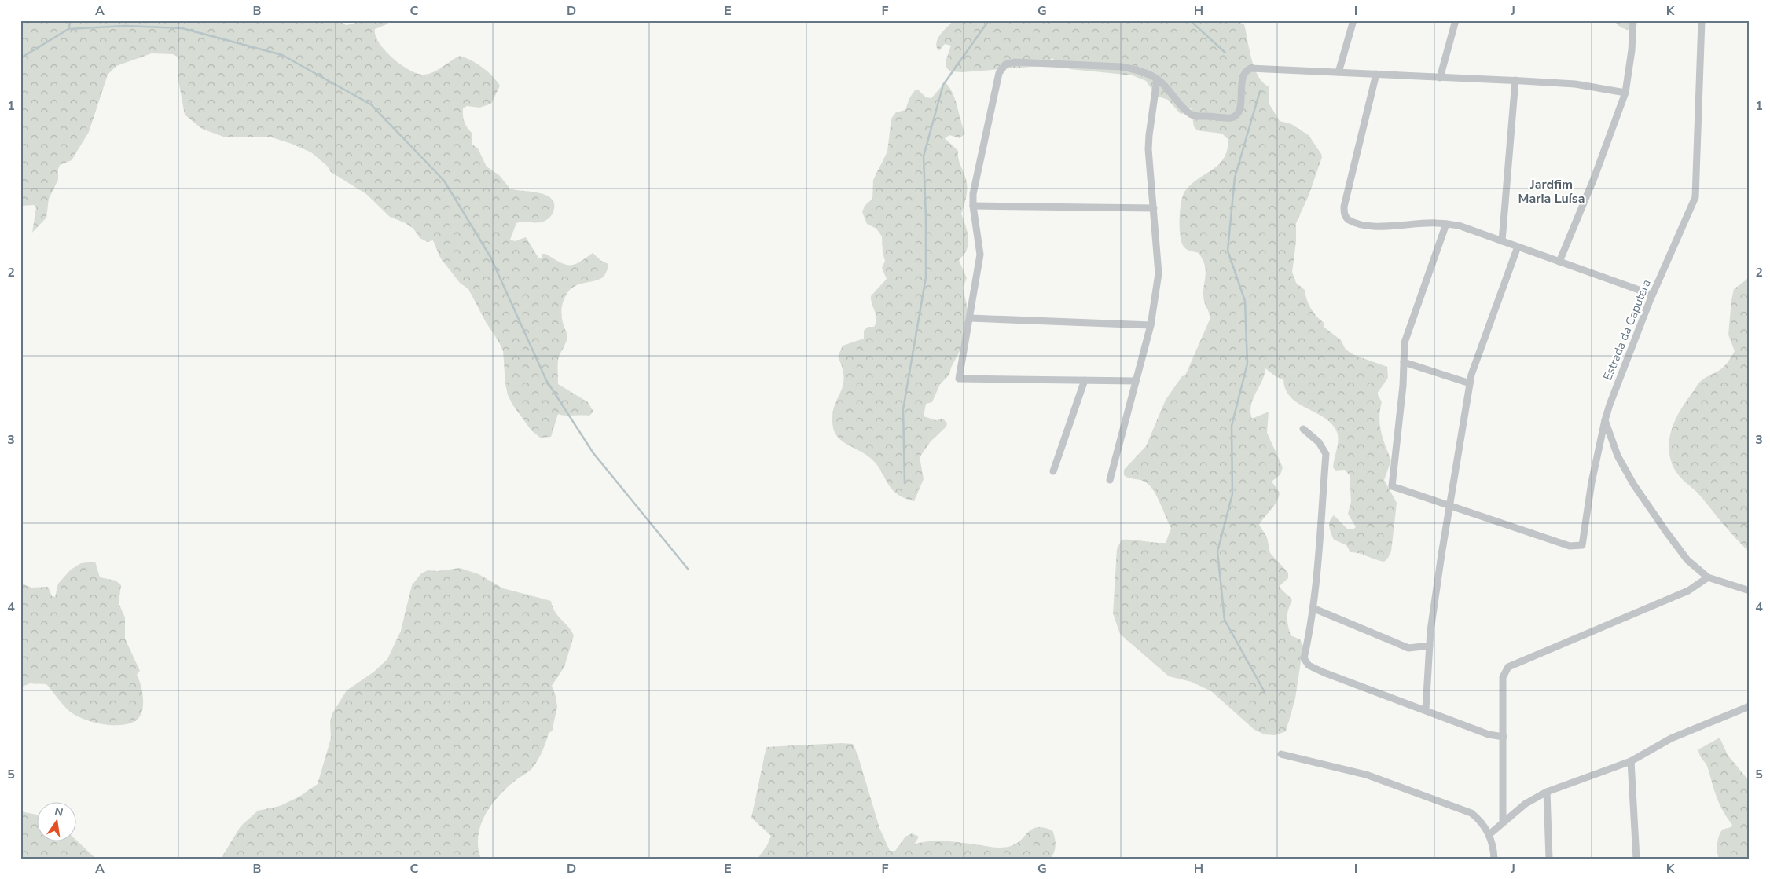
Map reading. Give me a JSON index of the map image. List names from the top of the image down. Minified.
{"streets":{"street":["Estrada da Caputera"]},"districts":["Jardfim Maria Luísa"],"north":"top","grid":{"columns":["A","B","C","D","E","F","G","H","I","J","K"],"rows":["1","2","3","4","5"]}}
